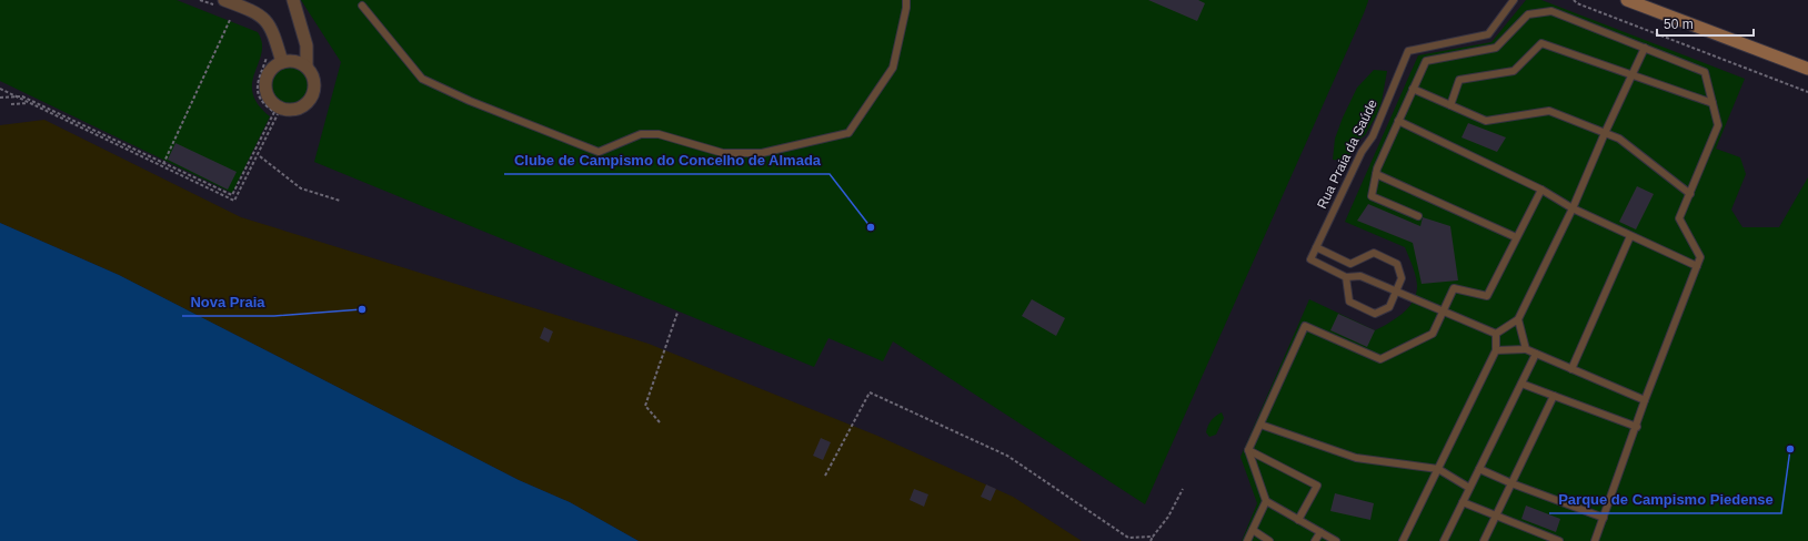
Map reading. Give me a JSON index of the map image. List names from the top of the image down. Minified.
{"streets":{"lane":["Rua Praia da Saúde"]},"places":["Clube de Campismo do Concelho de Almada","Nova Praia","Parque de Campismo Piedense"],"scale_bar":"50 m"}
